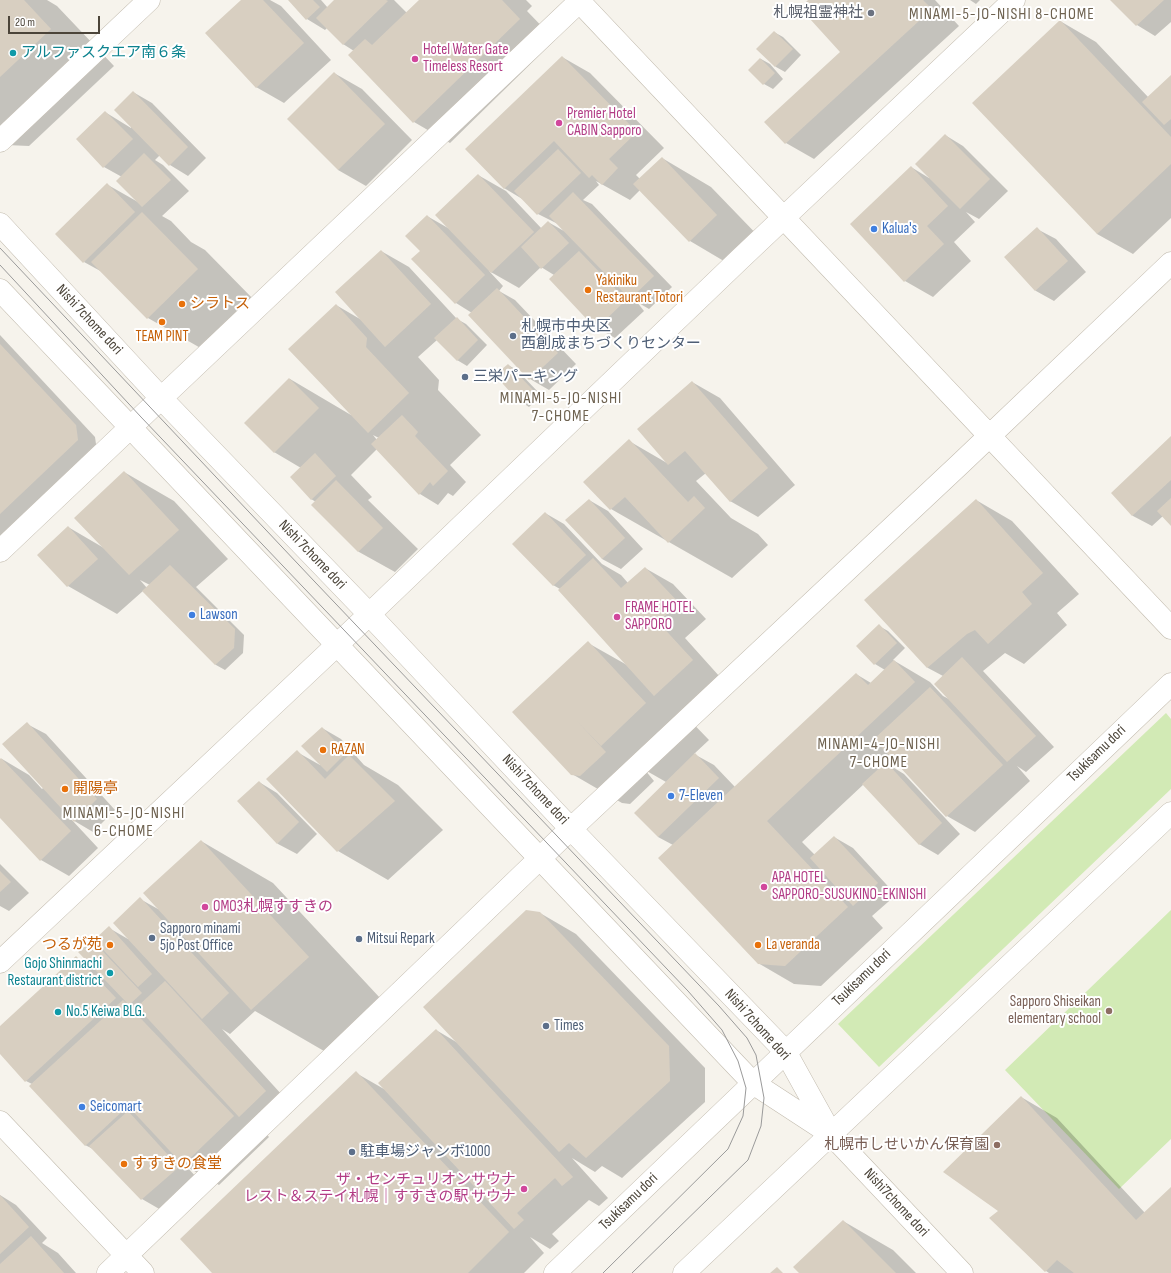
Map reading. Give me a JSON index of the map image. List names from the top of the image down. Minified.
{"streets":{"street":["Nishi 7chome dori","Tsukisamu dori","Nishi7chome dori"]},"crossings":[["Nishi 7chome dori","Tsukisamu dori"],["Nishi 7chome dori","Nishi7chome dori"]],"districts":["MINAMI-5-JO-NISHI 8-CHOME","MINAMI-5-JO-NISHI 7-CHOME","MINAMI-4-JO-NISHI 7-CHOME","MINAMI-5-JO-NISHI 6-CHOME"],"places":["札幌祖霊神社","アルファスクエア南６条","Hotel Water Gate Timeless Resort","Premier Hotel CABIN Sapporo","Kalua's","Yakiniku Restaurant Totori","シラトス","TEAM PINT","札幌市中央区 西創成まちづくりセンター","三栄パーキング","Lawson","FRAME HOTEL SAPPORO","RAZAN","開陽亭","7-Eleven","APA HOTEL SAPPORO-SUSUKINO-EKINISHI","OMO3札幌すすきの","Sapporo minami 5jo Post Office","Mitsui Repark","つるが苑","La veranda","Gojo Shinmachi Restaurant district","Sapporo Shiseikan elementary school","No.5 Keiwa BLG.","Times","Seicomart","札幌市しせいかん保育園","駐車場ジャンボ1000","すすきの食堂","ザ・センチュリオンサウナ レスト＆ステイ札幌｜すすきの駅 サウナ"],"scale_bar":"20 m"}
